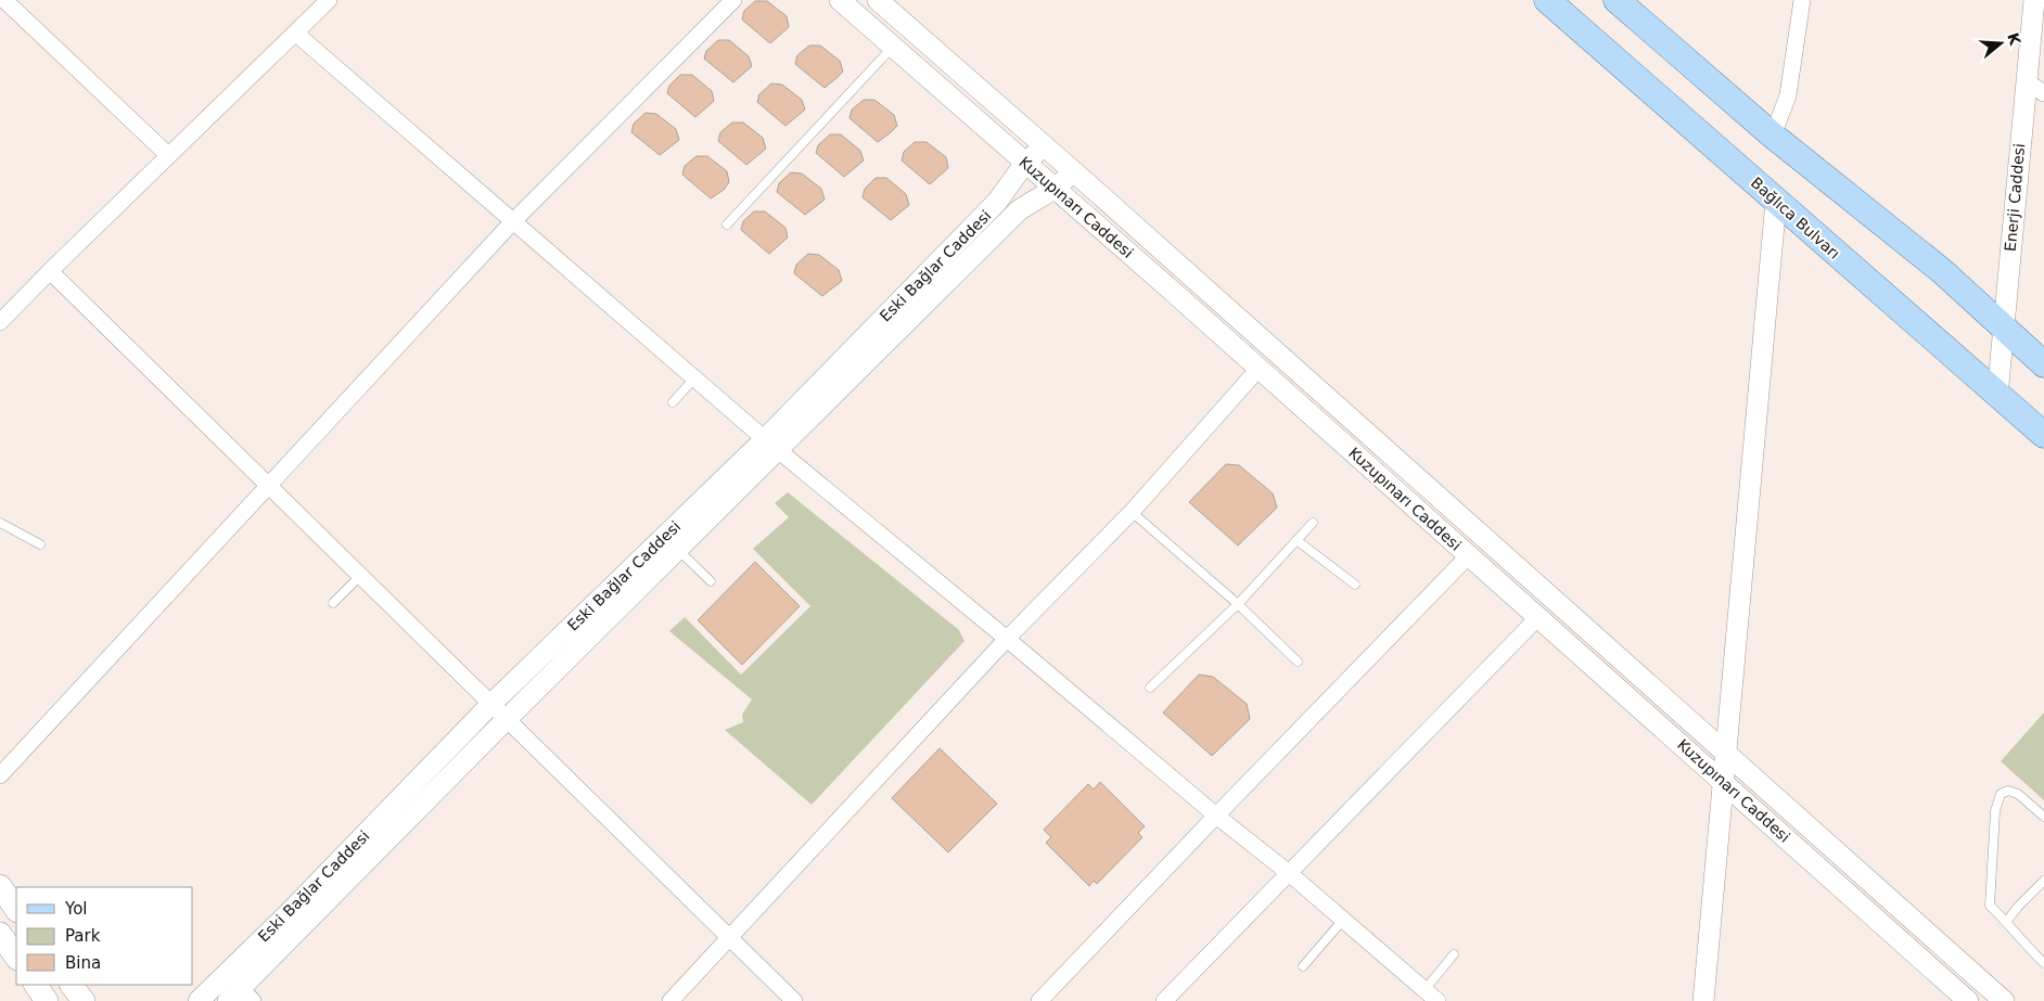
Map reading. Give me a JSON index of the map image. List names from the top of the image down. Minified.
{"streets":{"main road":["Bağlıca Bulvarı"],"street":["Enerji Caddesi","Kuzupınarı Caddesi","Eski Bağlar Caddesi"]},"crossings":[["Enerji Caddesi","Bağlıca Bulvarı"],["Kuzupınarı Caddesi","Eski Bağlar Caddesi"]],"legend":["Yol","Park","Bina"],"north":"right"}
